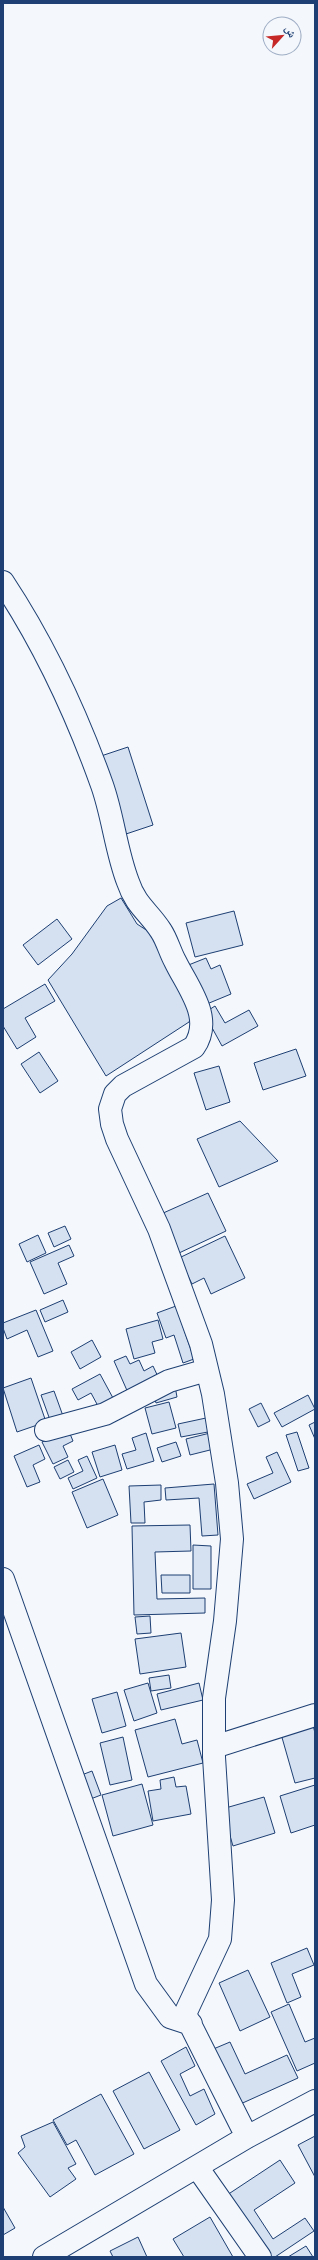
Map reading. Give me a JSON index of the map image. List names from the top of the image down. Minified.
{"north":"top right"}
